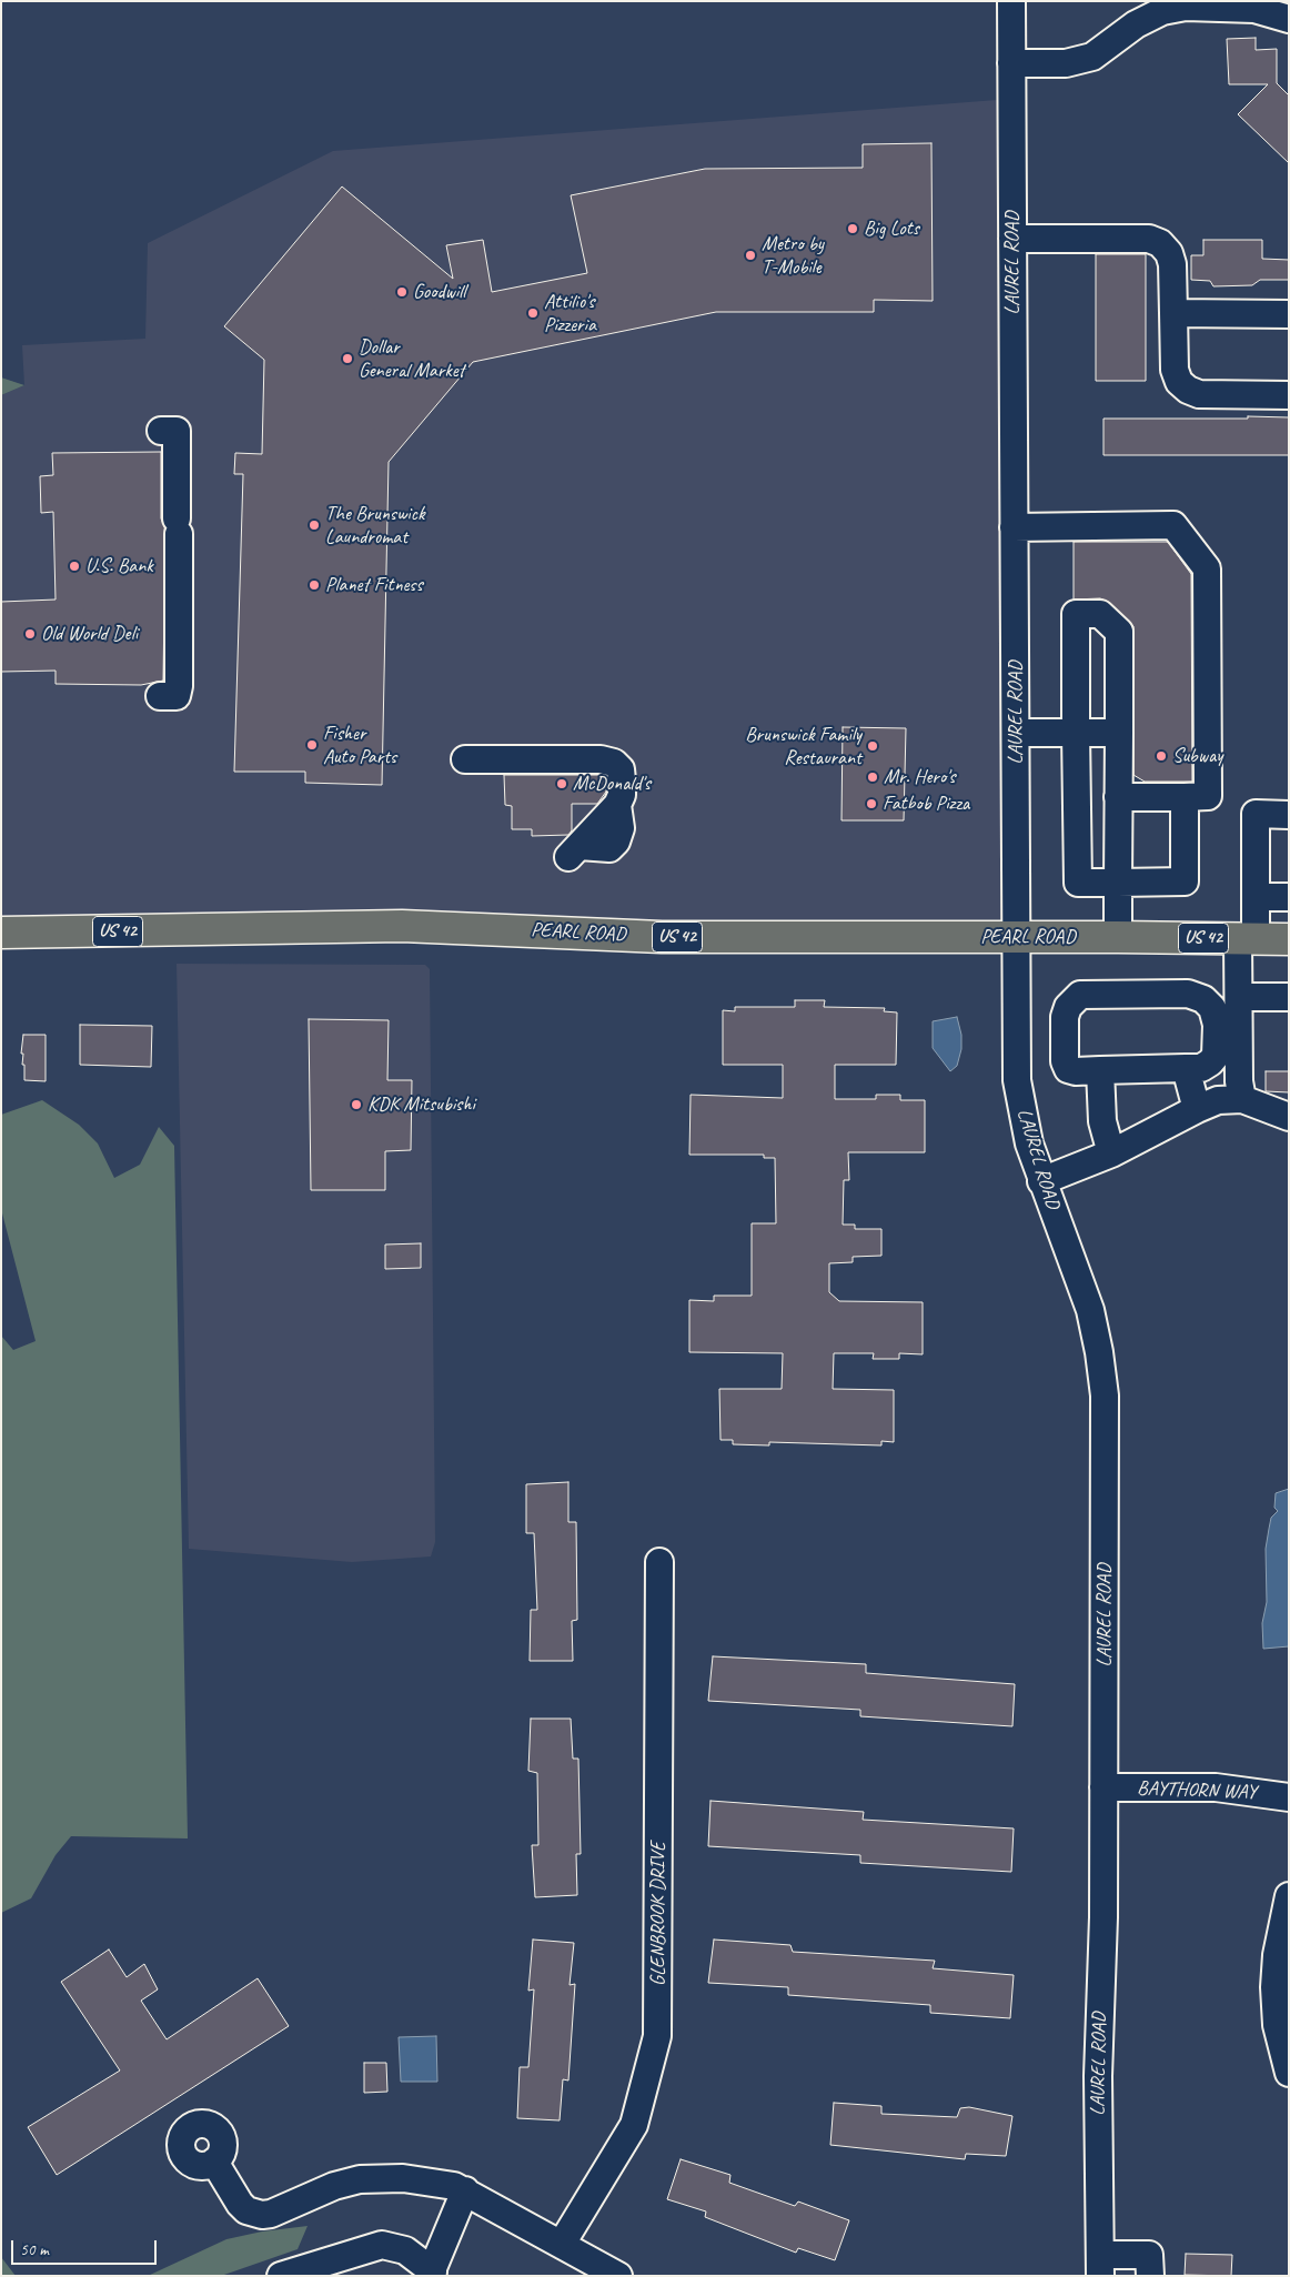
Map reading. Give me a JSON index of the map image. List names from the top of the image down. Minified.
{"streets":{"main road":["US 42","PEARL ROAD"],"street":["LAUREL ROAD","BAYTHORN WAY","GLENBROOK DRIVE"]},"crossings":[["LAUREL ROAD","PEARL ROAD"],["LAUREL ROAD","BAYTHORN WAY"]],"places":["Big Lots","Metro by T-Mobile","Goodwill","Attilio's Pizzeria","Dollar General Market","The Brunswick Laundromat","U.S. Bank","Planet Fitness","Old World Deli","Fisher Auto Parts","Brunswick Family Restaurant","Subway","Mr. Hero's","McDonald's","Fatbob Pizza","KDK Mitsubishi"],"scale_bar":"50 m"}
